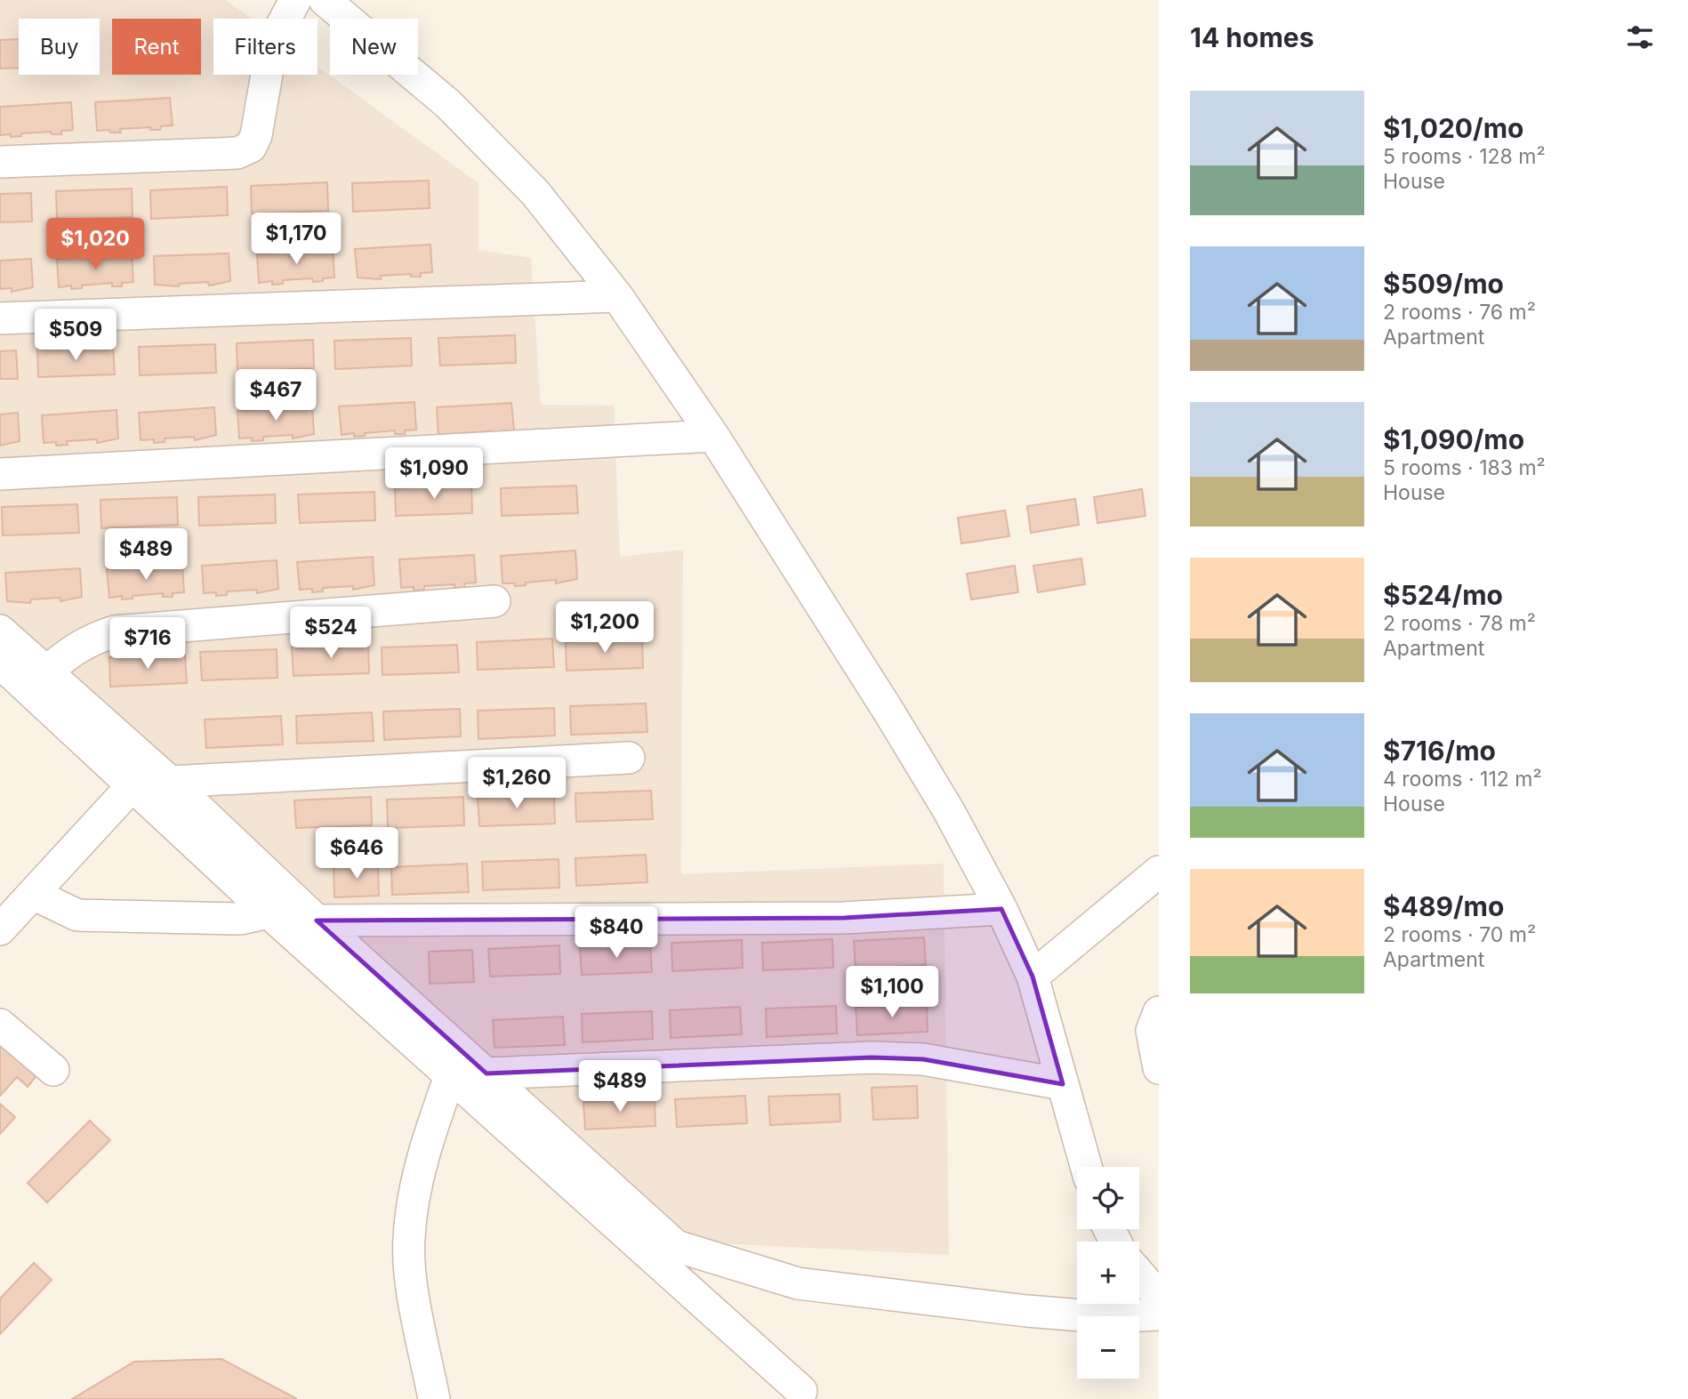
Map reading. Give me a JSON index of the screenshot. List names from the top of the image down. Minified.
{"page":{"heading":"14 homes","chip":["Buy","Rent","Filters","New"],"list":[{"name":"$1,020/mo","note":"5 rooms · 128 m² · House"},{"name":"$509/mo","note":"2 rooms · 76 m² · Apartment"},{"name":"$1,090/mo","note":"5 rooms · 183 m² · House"},{"name":"$524/mo","note":"2 rooms · 78 m² · Apartment"},{"name":"$716/mo","note":"4 rooms · 112 m² · House"},{"name":"$489/mo","note":"2 rooms · 70 m² · Apartment"}],"price":["$1,170","$1,020","$509","$467","$1,090","$489","$1,200","$524","$716","$1,260","$646","$840","$1,100","$489"],"map_buttons":["+","−"]}}
